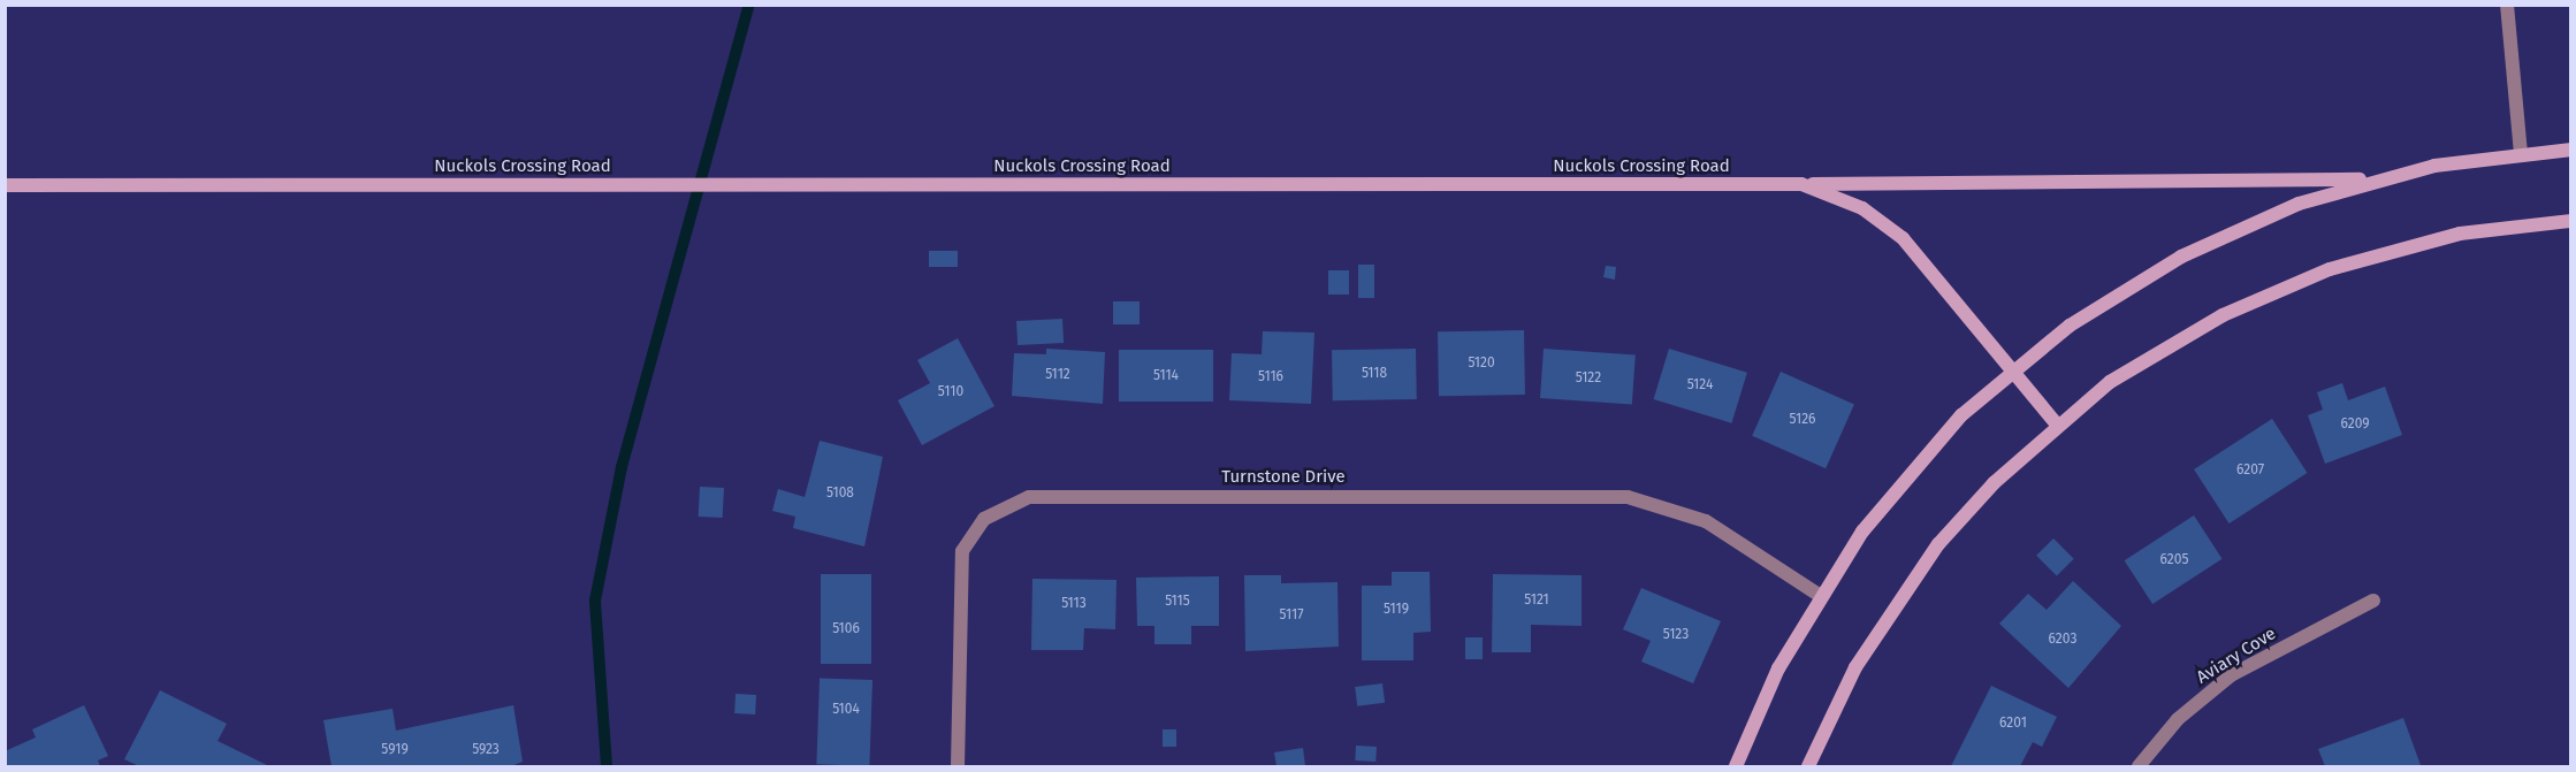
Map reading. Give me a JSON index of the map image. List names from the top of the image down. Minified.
{"streets":{"street":["Nuckols Crossing Road","Turnstone Drive","Aviary Cove"]},"house_numbers":["5120","5118","5112","5114","5116","5122","5124","5110","5126","6209","6207","5108","6205","5121","5115","5113","5119","5117","5106","5123","6203","5104","6201","5919","5923"]}
